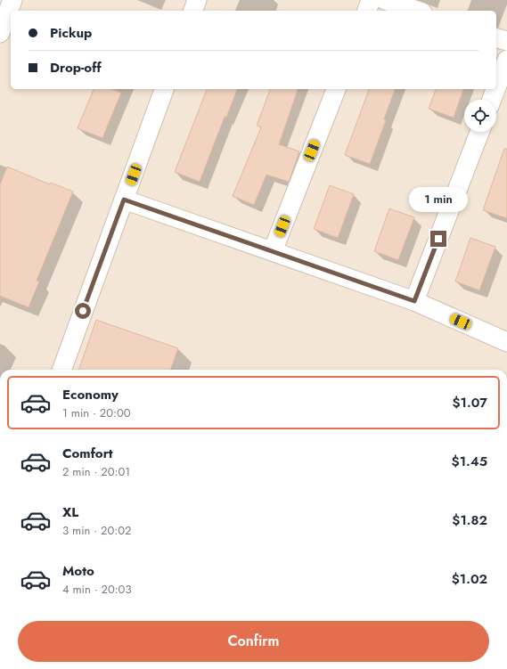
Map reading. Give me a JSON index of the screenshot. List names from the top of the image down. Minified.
{"page":{"banner":["Pickup","Drop-off"],"bubble":"1 min","list":[{"name":"Economy","note":"1 min · 20:00","value":"$1.07"},{"name":"Comfort","note":"2 min · 20:01","value":"$1.45"},{"name":"XL","note":"3 min · 20:02","value":"$1.82"},{"name":"Moto","note":"4 min · 20:03","value":"$1.02"}],"buttons":"Confirm"}}
